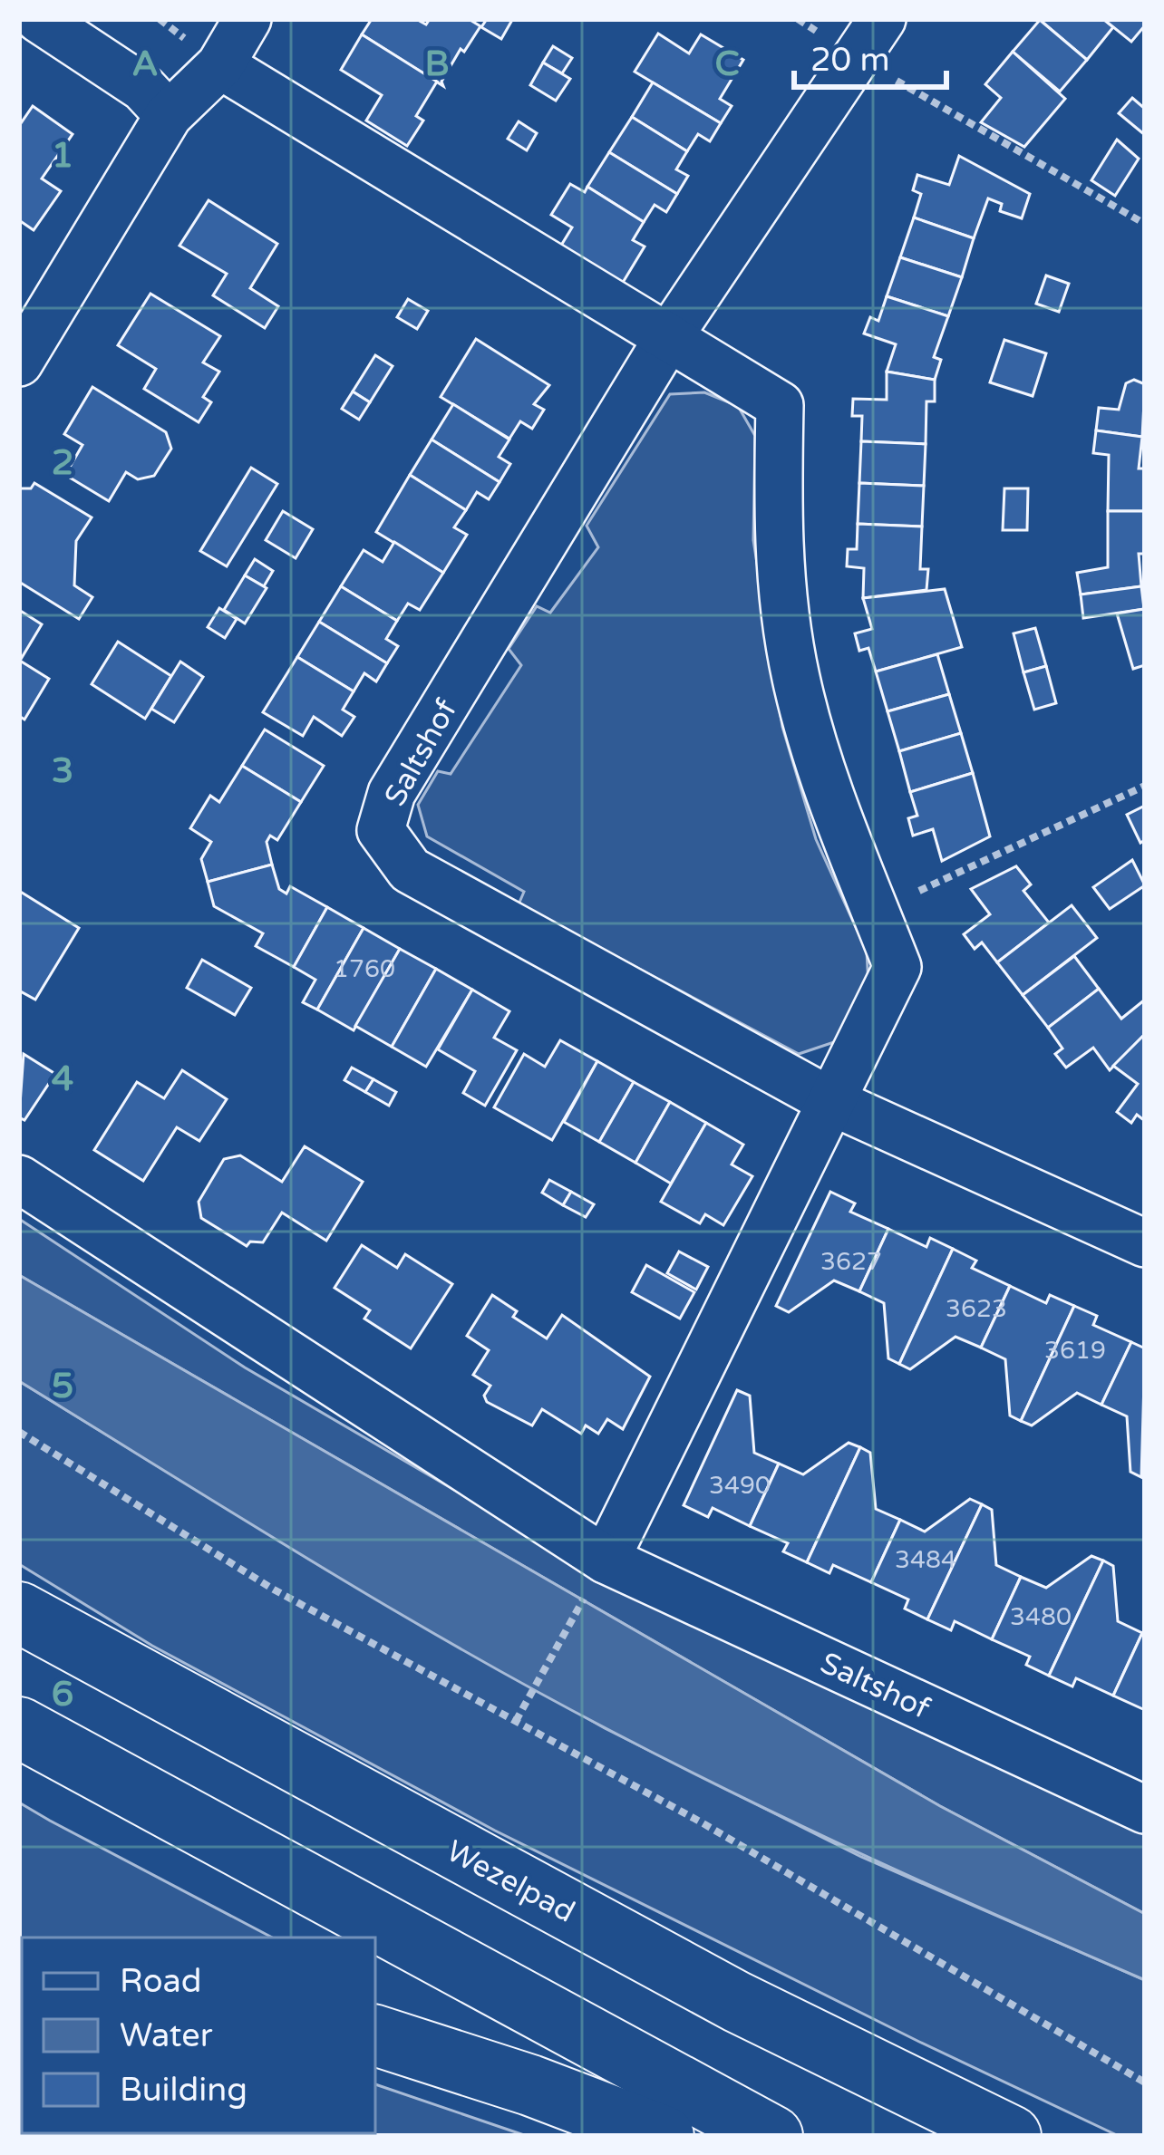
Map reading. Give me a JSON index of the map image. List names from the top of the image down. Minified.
{"streets":{"highway":["Wezelpad"],"street":["Saltshof"]},"house_numbers":["1760","3627","3623","3619","3490","3484","3480"],"legend":["Road","Water","Building"],"scale_bar":"20 m","grid":{"columns":["A","B","C"],"rows":["1","2","3","4","5","6"]}}
